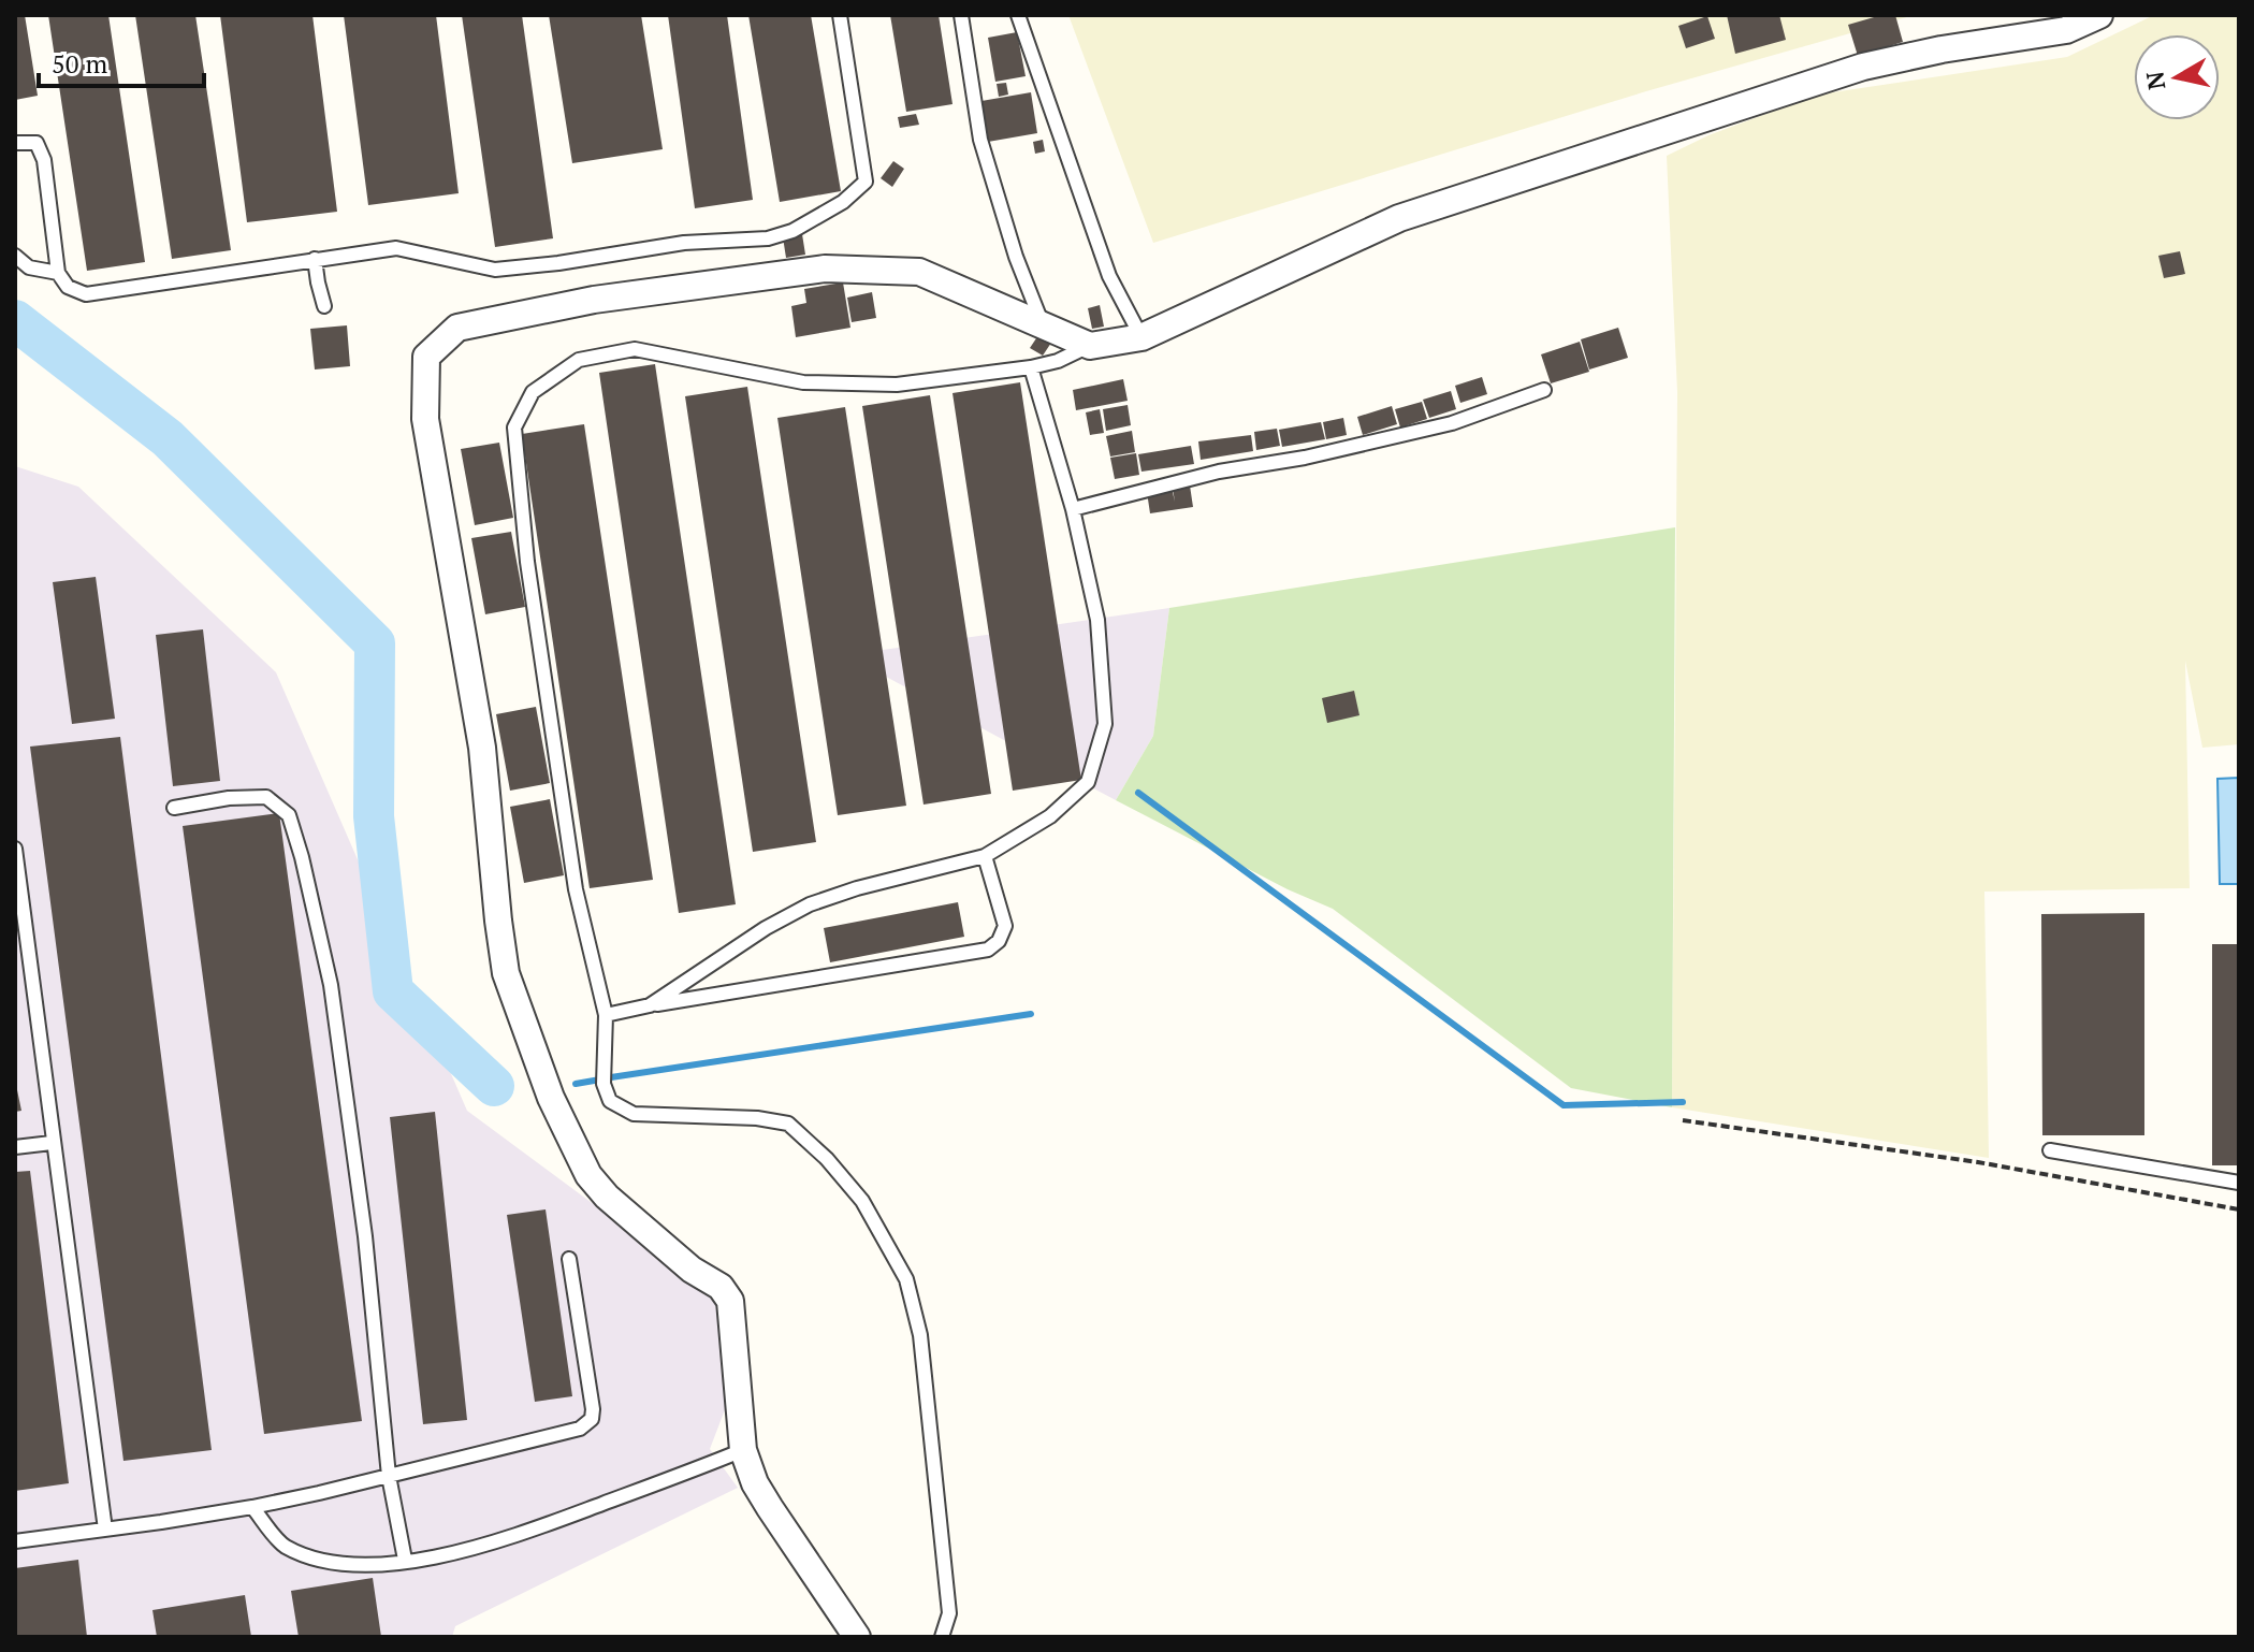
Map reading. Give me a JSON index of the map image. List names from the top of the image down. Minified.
{"scale_bar":"50 m","north":"left"}
